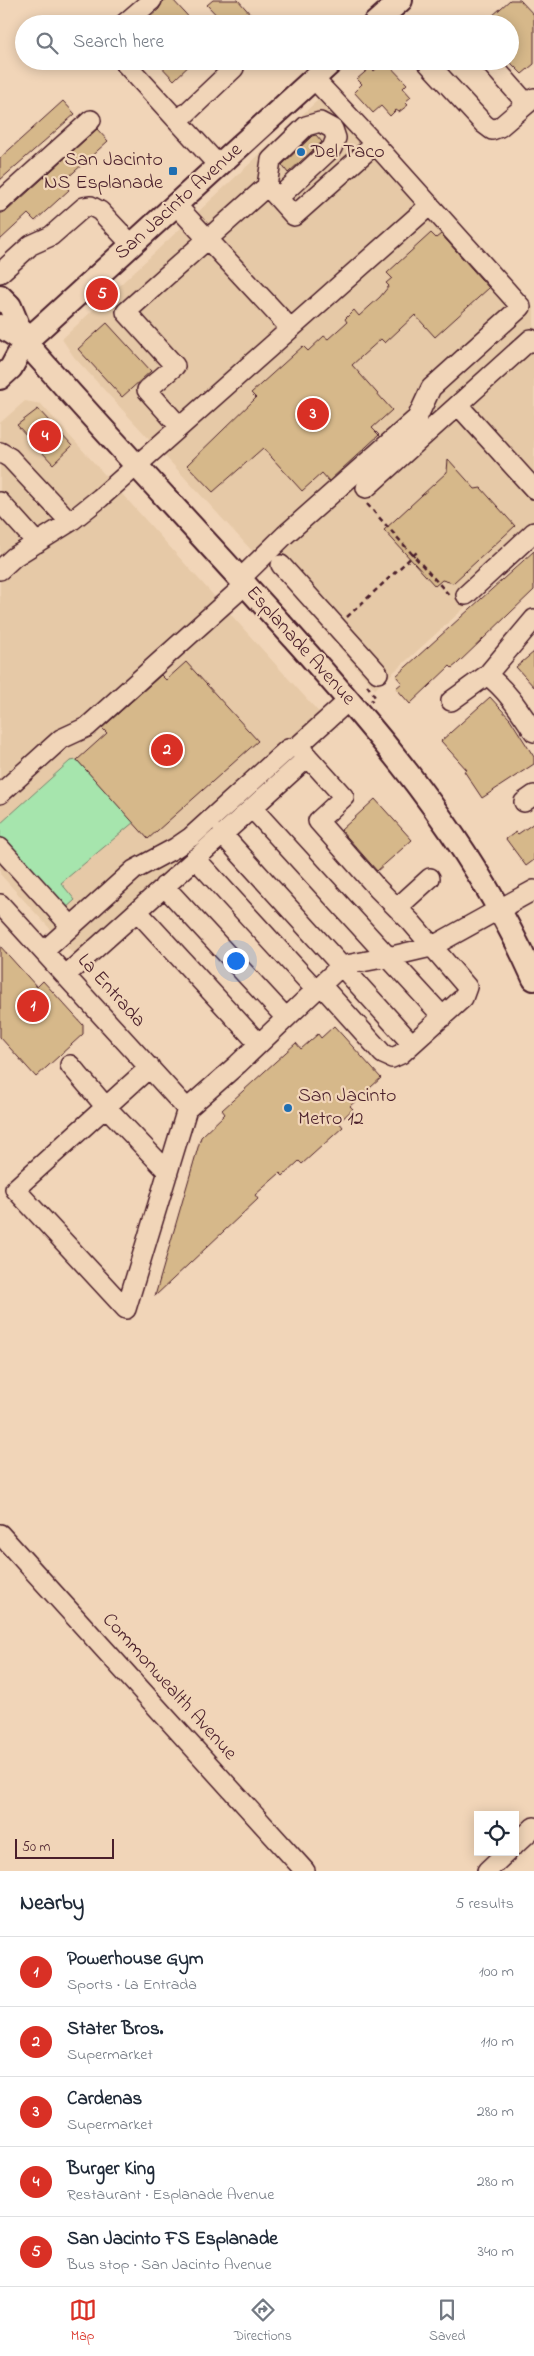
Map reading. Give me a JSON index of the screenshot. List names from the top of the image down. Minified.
{"streets":{"main road":["San Jacinto Avenue","Esplanade Avenue"],"street":["La Entrada","Commonwealth Avenue"]},"crossings":[["San Jacinto Avenue","Esplanade Avenue"]],"places":{"other":["Del Taco","San Jacinto Metro 12"],"transit":["San Jacinto NS Esplanade"]},"scale_bar":"50 m","page":{"search":"Search here","pins":["5","3","4","2","1"],"scale":"50 m","heading":["Nearby","5 results"],"list":[{"mark":"1","name":"Powerhouse Gym","note":"Sports · La Entrada","value":"100 m"},{"mark":"2","name":"Stater Bros.","note":"Supermarket","value":"110 m"},{"mark":"3","name":"Cardenas","note":"Supermarket","value":"280 m"},{"mark":"4","name":"Burger King","note":"Restaurant · Esplanade Avenue","value":"280 m"},{"mark":"5","name":"San Jacinto FS Esplanade","note":"Bus stop · San Jacinto Avenue","value":"340 m"}],"nav":["Map","Directions","Saved"]}}
